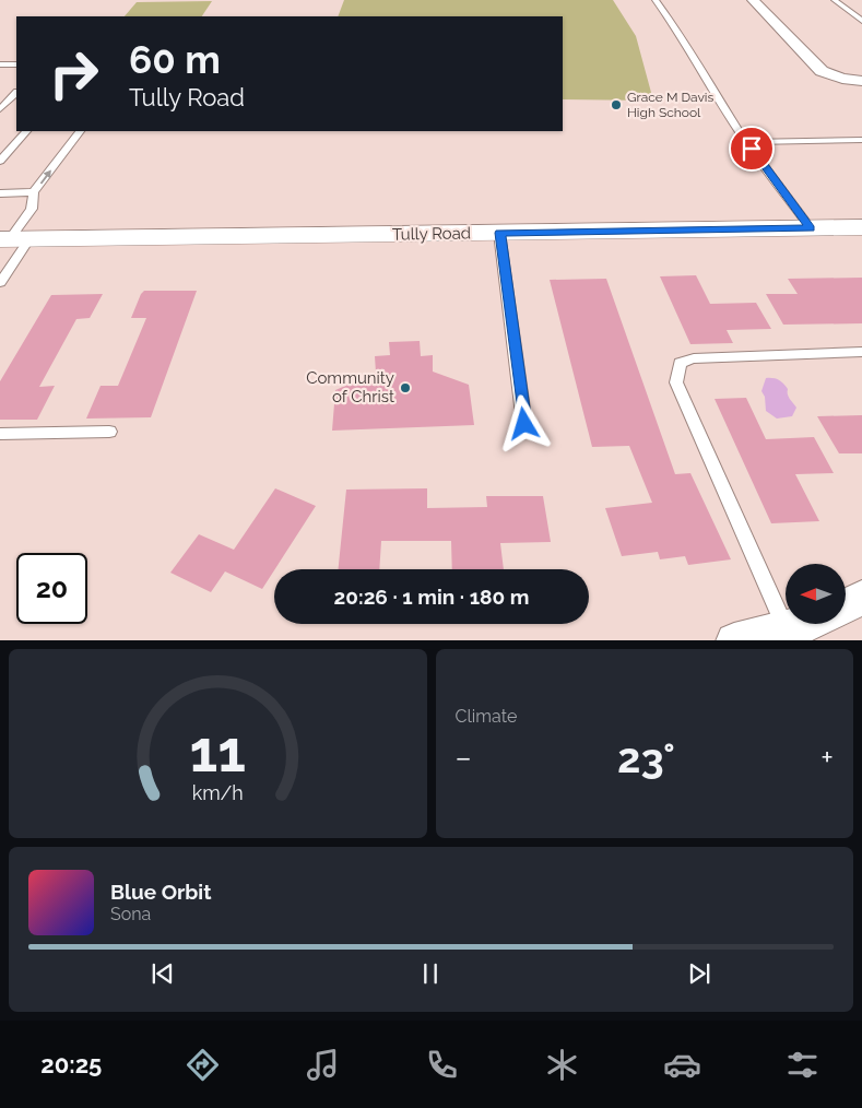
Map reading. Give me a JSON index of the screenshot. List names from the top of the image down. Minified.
{"streets":{"main road":["Tully Road"]},"places":["Grace M Davis High School","Community of Christ"],"north":"left","page":{"turn":["60 m","Tully Road"],"limit":"20","trip":"20:26 · 1 min · 180 m","tile":"Climate","heat":["−","23°","+"],"song":["Blue Orbit","Sona"],"tabs":"20:25","gauge":["11","km/h"]}}
